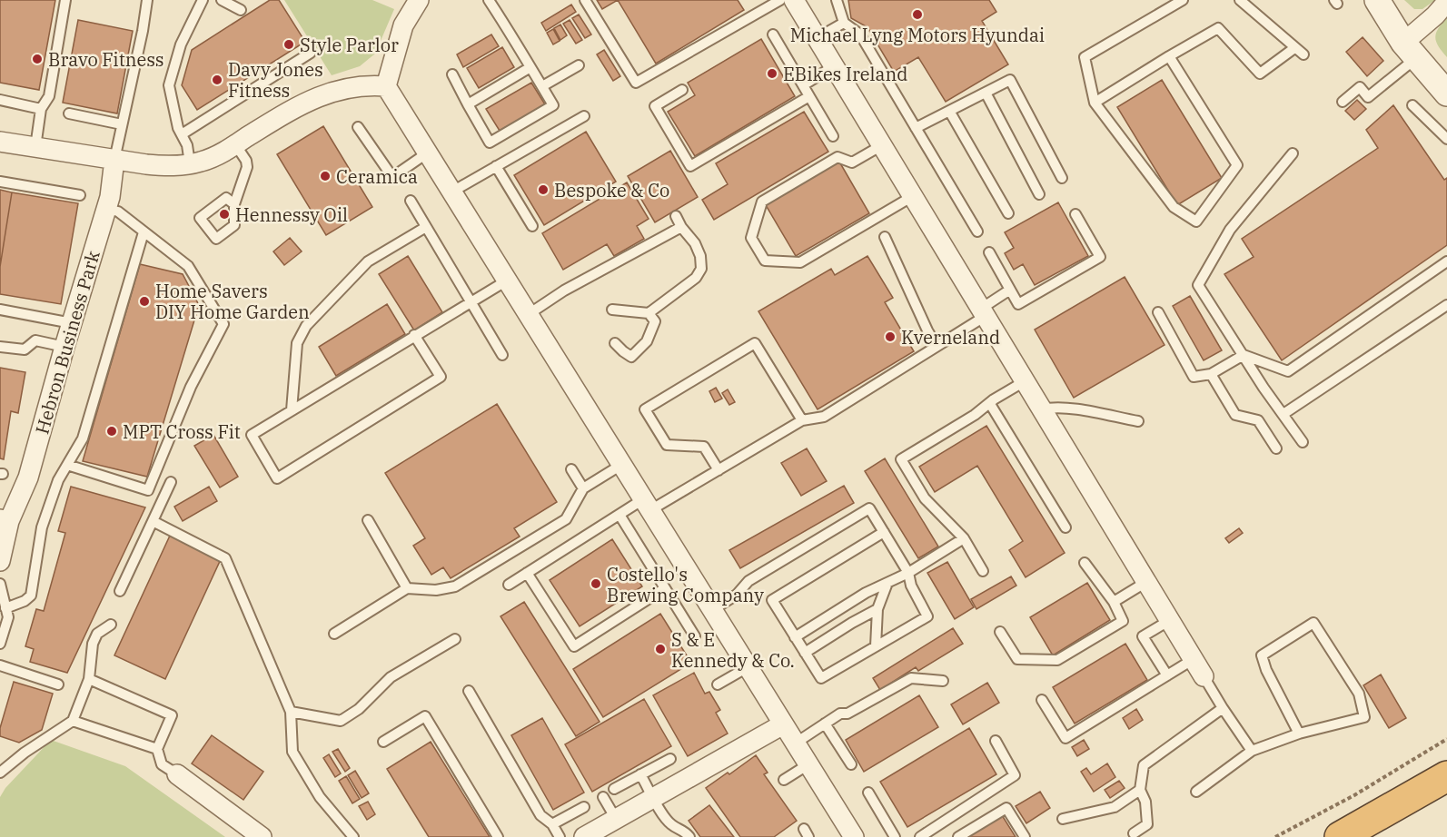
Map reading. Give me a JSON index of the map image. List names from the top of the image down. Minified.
{"streets":{"street":["Hebron Business Park"]},"places":["Michael Lyng Motors Hyundai","Style Parlor","Bravo Fitness","EBikes Ireland","Davy Jones Fitness","Ceramica","Bespoke & Co","Hennessy Oil","Home Savers DIY Home Garden","Kverneland","MPT Cross Fit","Costello's Brewing Company","S & E Kennedy & Co."]}
